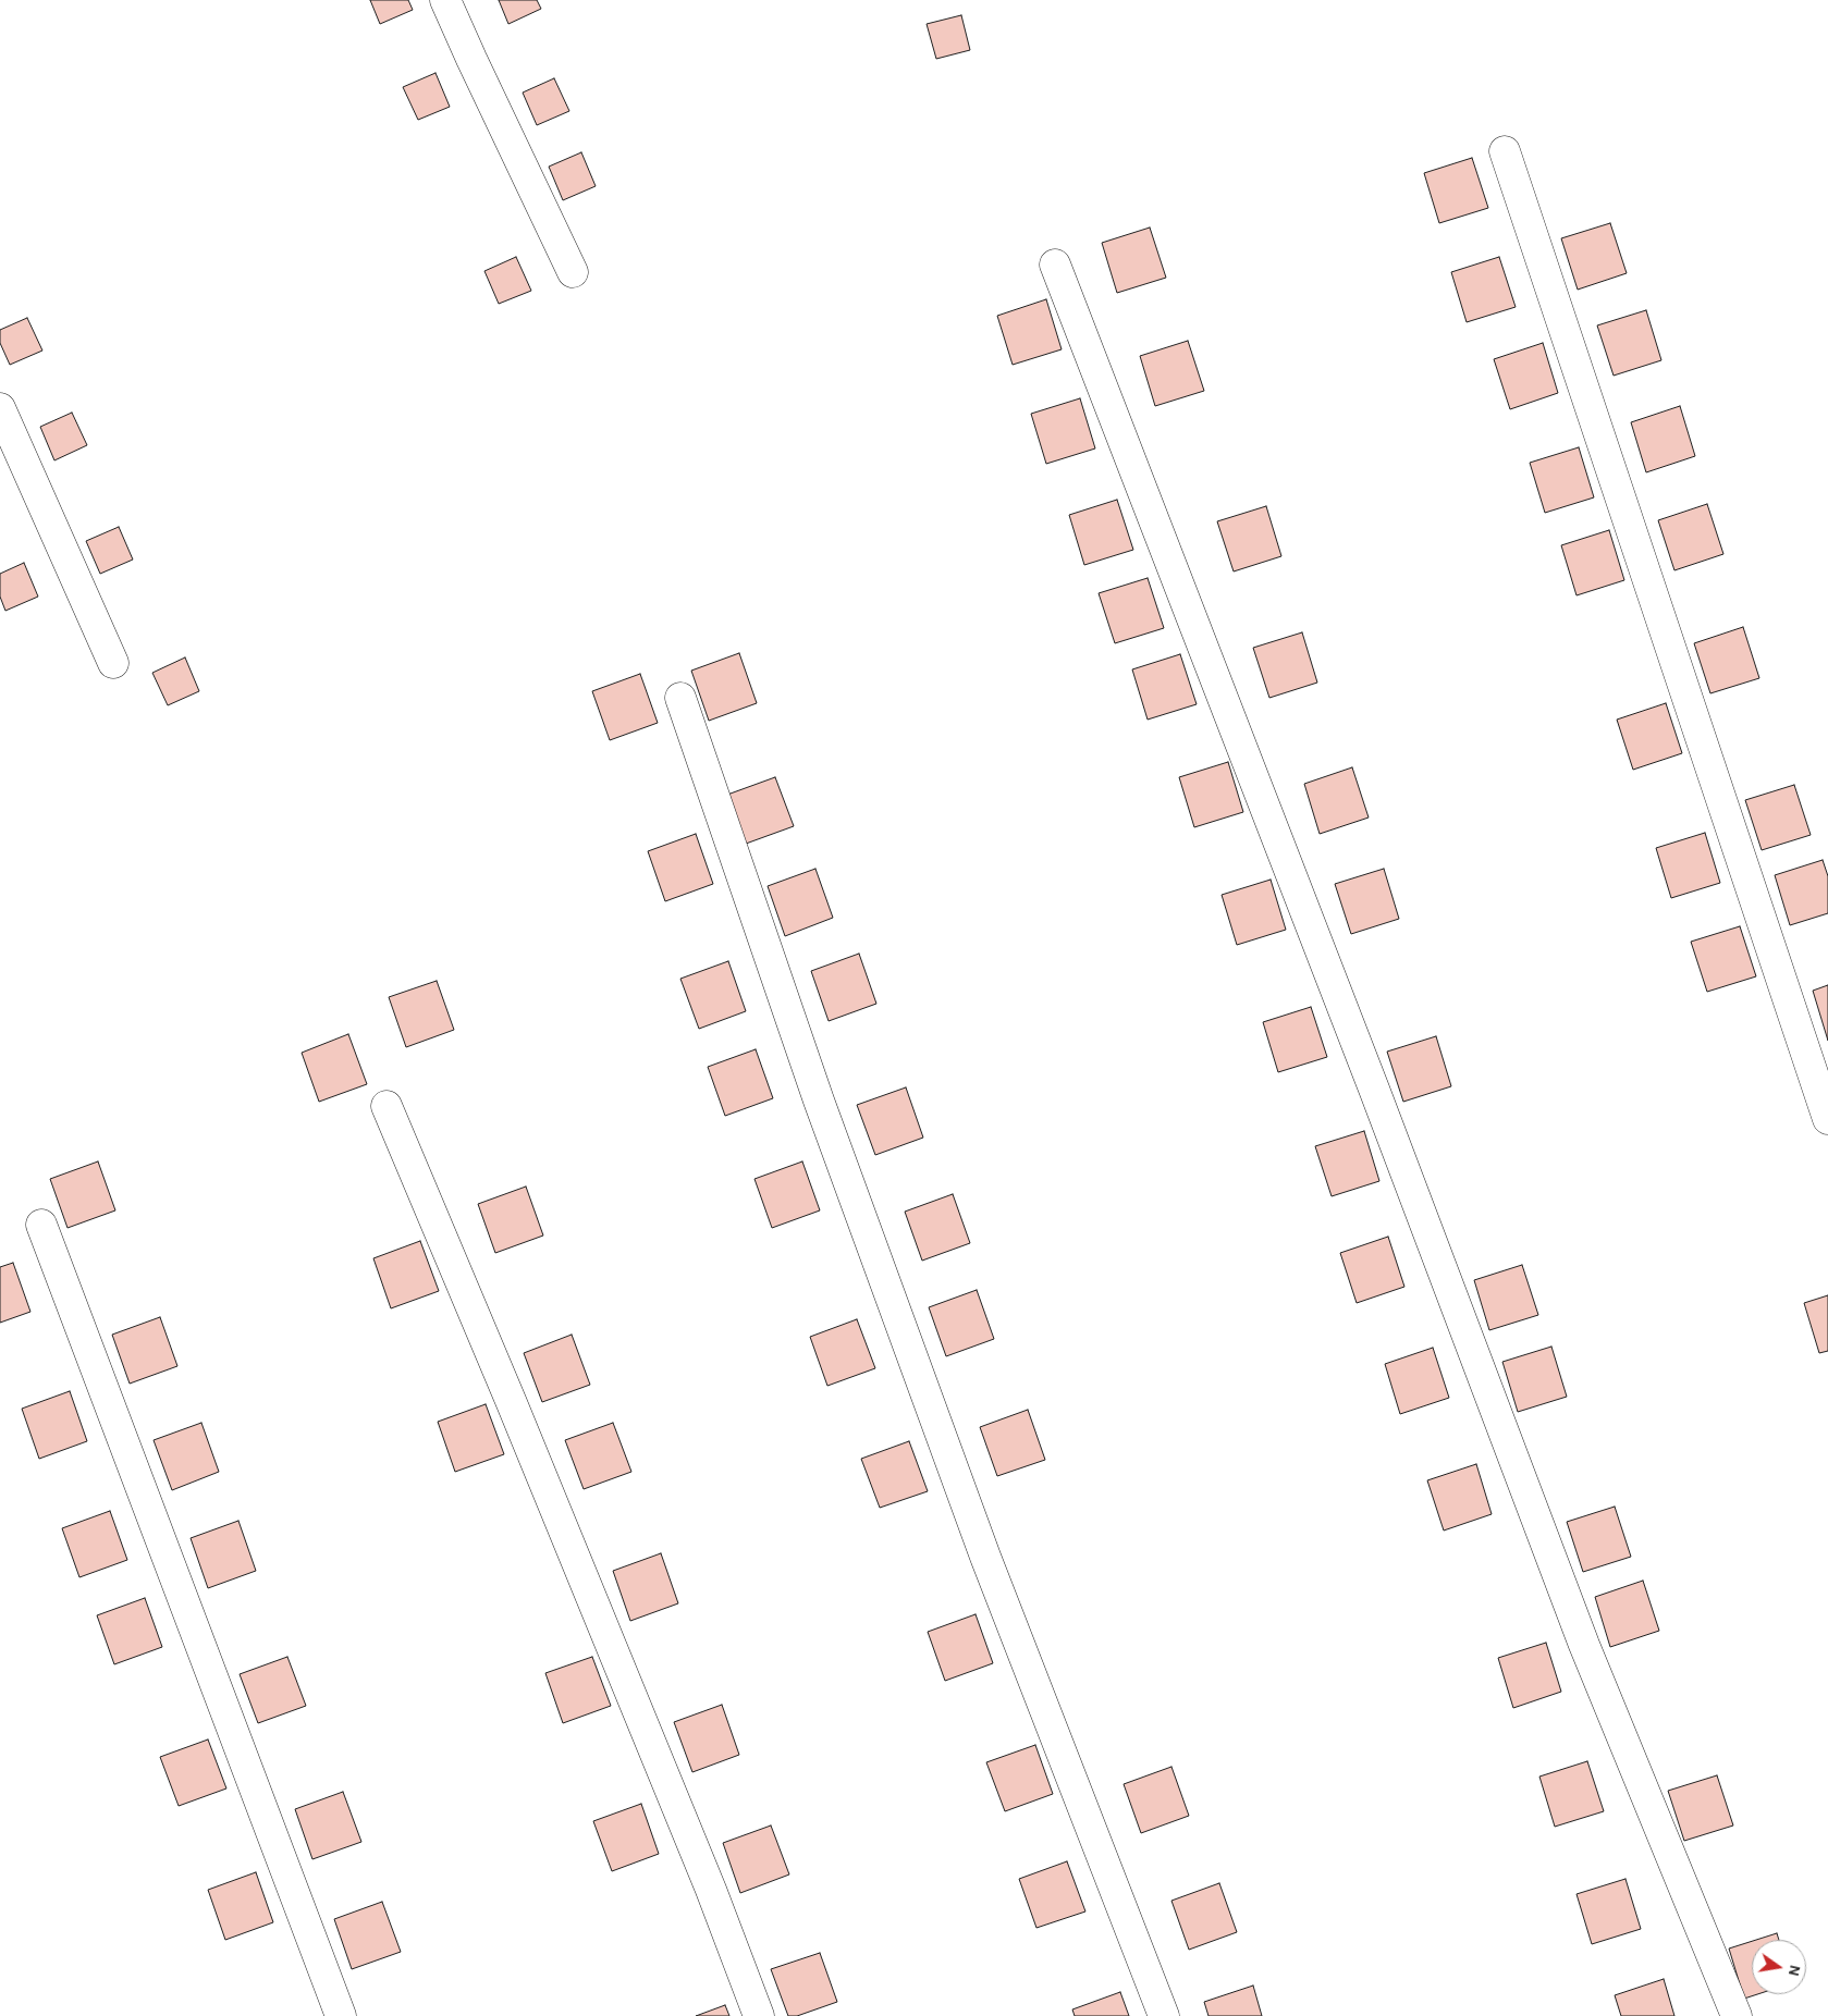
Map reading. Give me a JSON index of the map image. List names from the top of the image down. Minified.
{"north":"right"}
